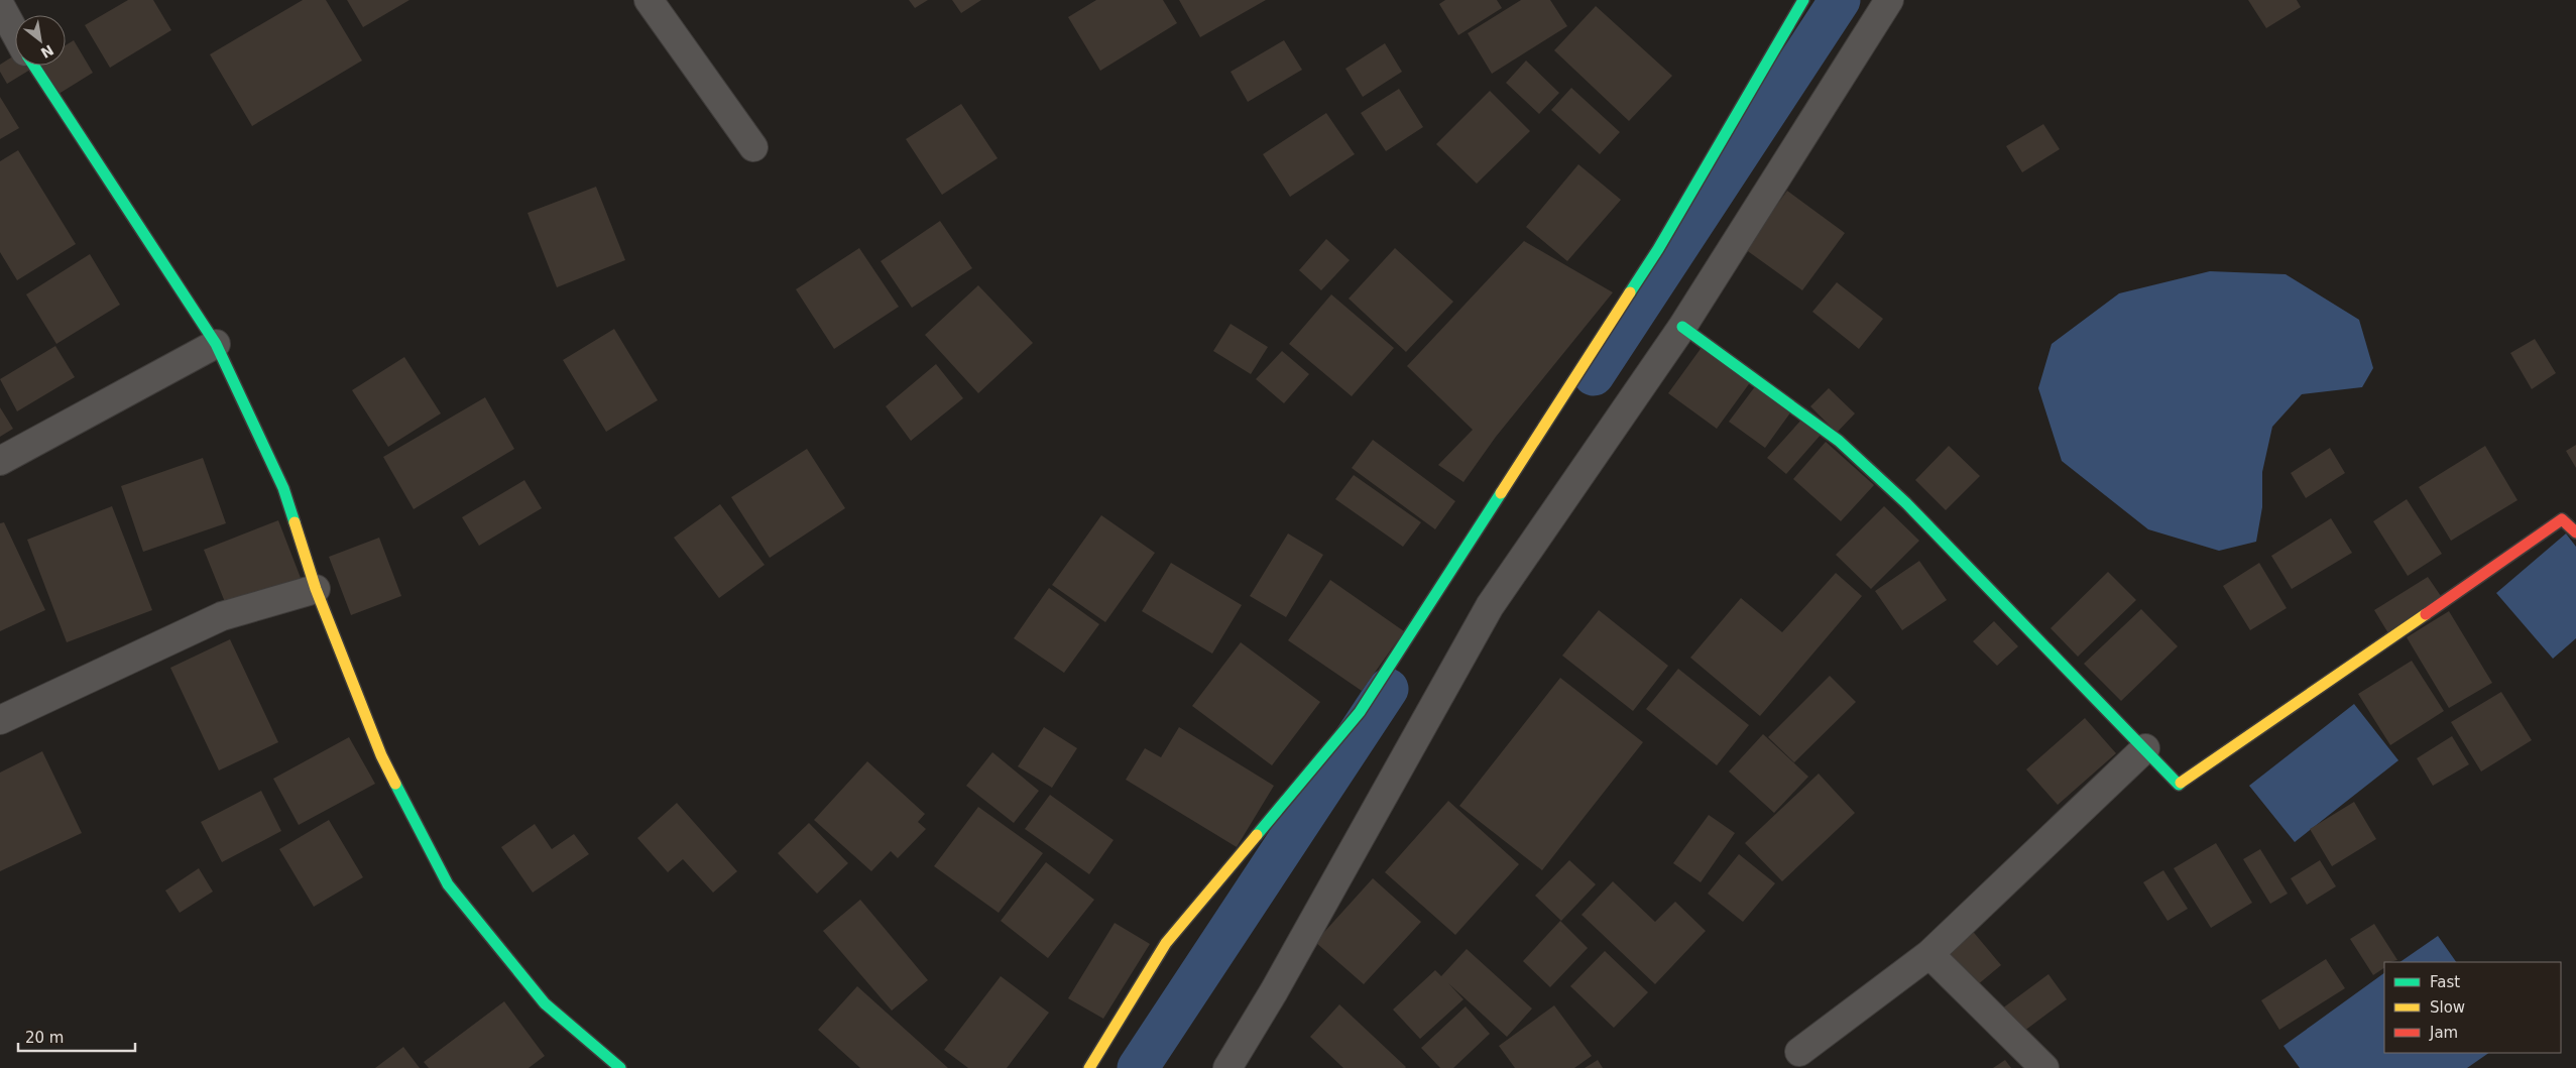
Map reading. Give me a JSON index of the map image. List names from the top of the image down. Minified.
{"legend":["Fast","Slow","Jam"],"scale_bar":"20 m","north":"bottom right"}
